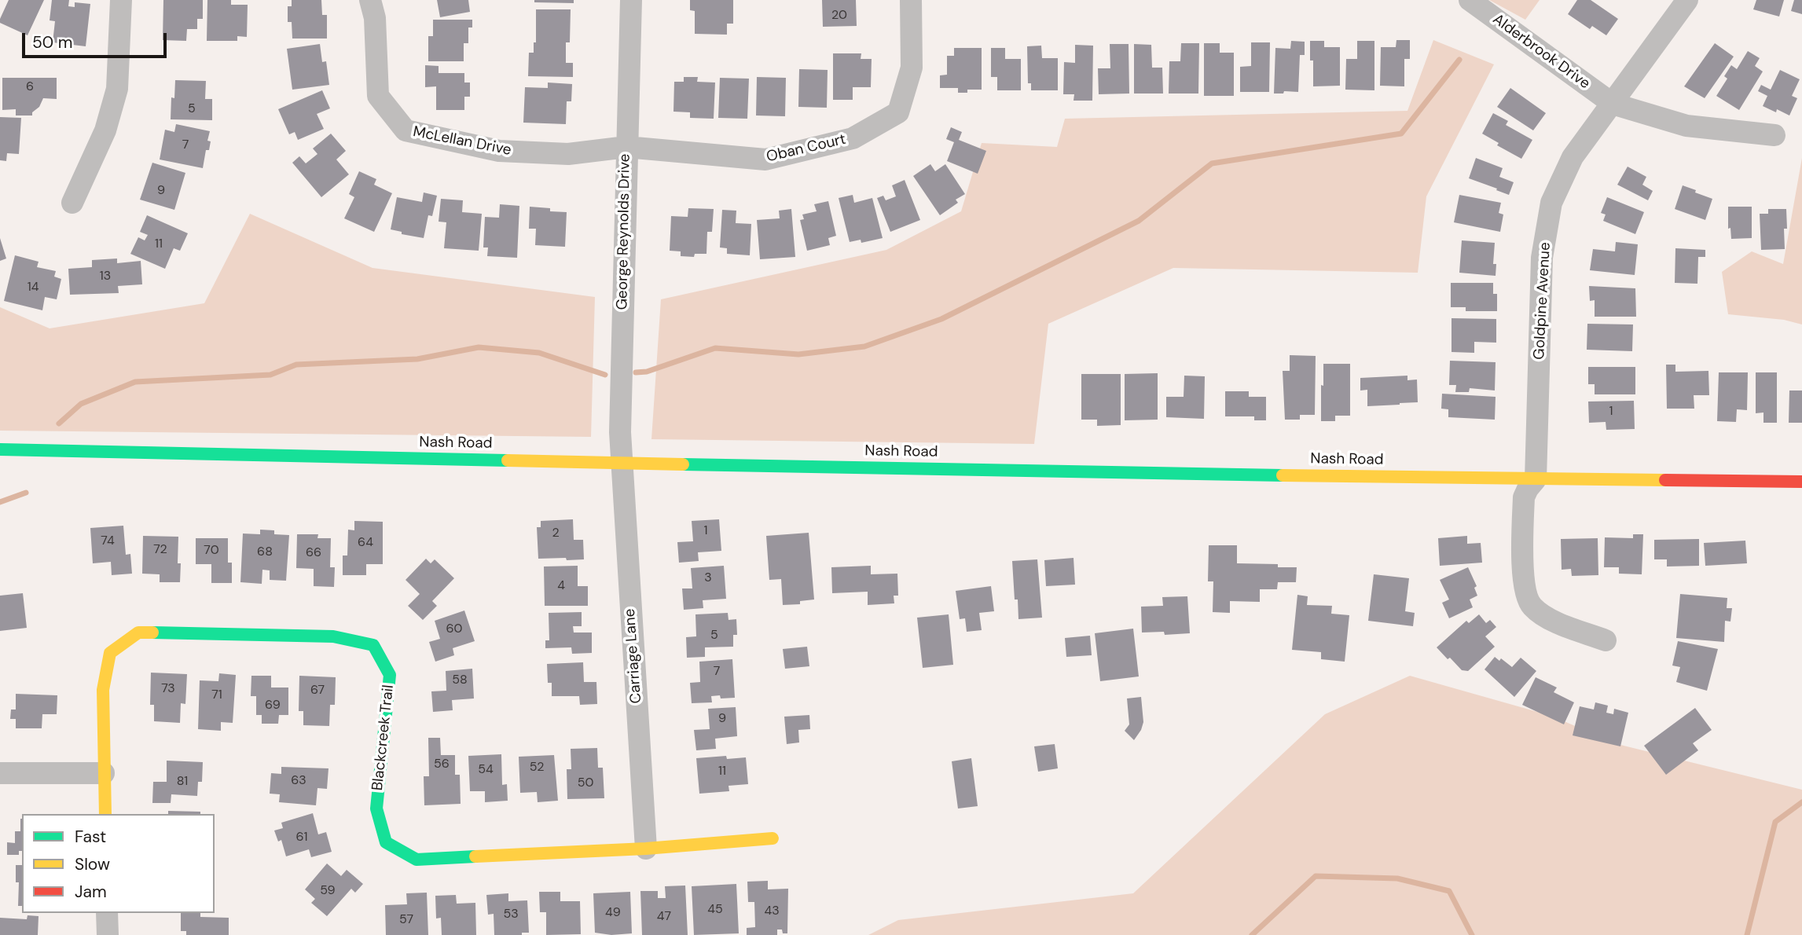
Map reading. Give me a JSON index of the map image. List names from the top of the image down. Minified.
{"streets":{"street":["Alderbrook Drive","McLellan Drive","Oban Court","George Reynolds Drive","Goldpine Avenue","Nash Road","Carriage Lane","Blackcreek Trail"]},"crossings":[["Alderbrook Drive","Goldpine Avenue"],["McLellan Drive","Oban Court"],["McLellan Drive","George Reynolds Drive"],["Oban Court","George Reynolds Drive"],["George Reynolds Drive","Nash Road"],["George Reynolds Drive","Carriage Lane"],["Goldpine Avenue","Nash Road"],["Nash Road","Carriage Lane"],["Carriage Lane","Blackcreek Trail"]],"house_numbers":["20","6","5","7","9","11","13","14","1","1","2","74","64","72","70","68","66","3","4","60","5","7","58","73","67","71","69","9","56","52","54","11","63","81","50","61","59","45","43","49","53","47","57"],"legend":["Fast","Slow","Jam"],"scale_bar":"50 m"}
